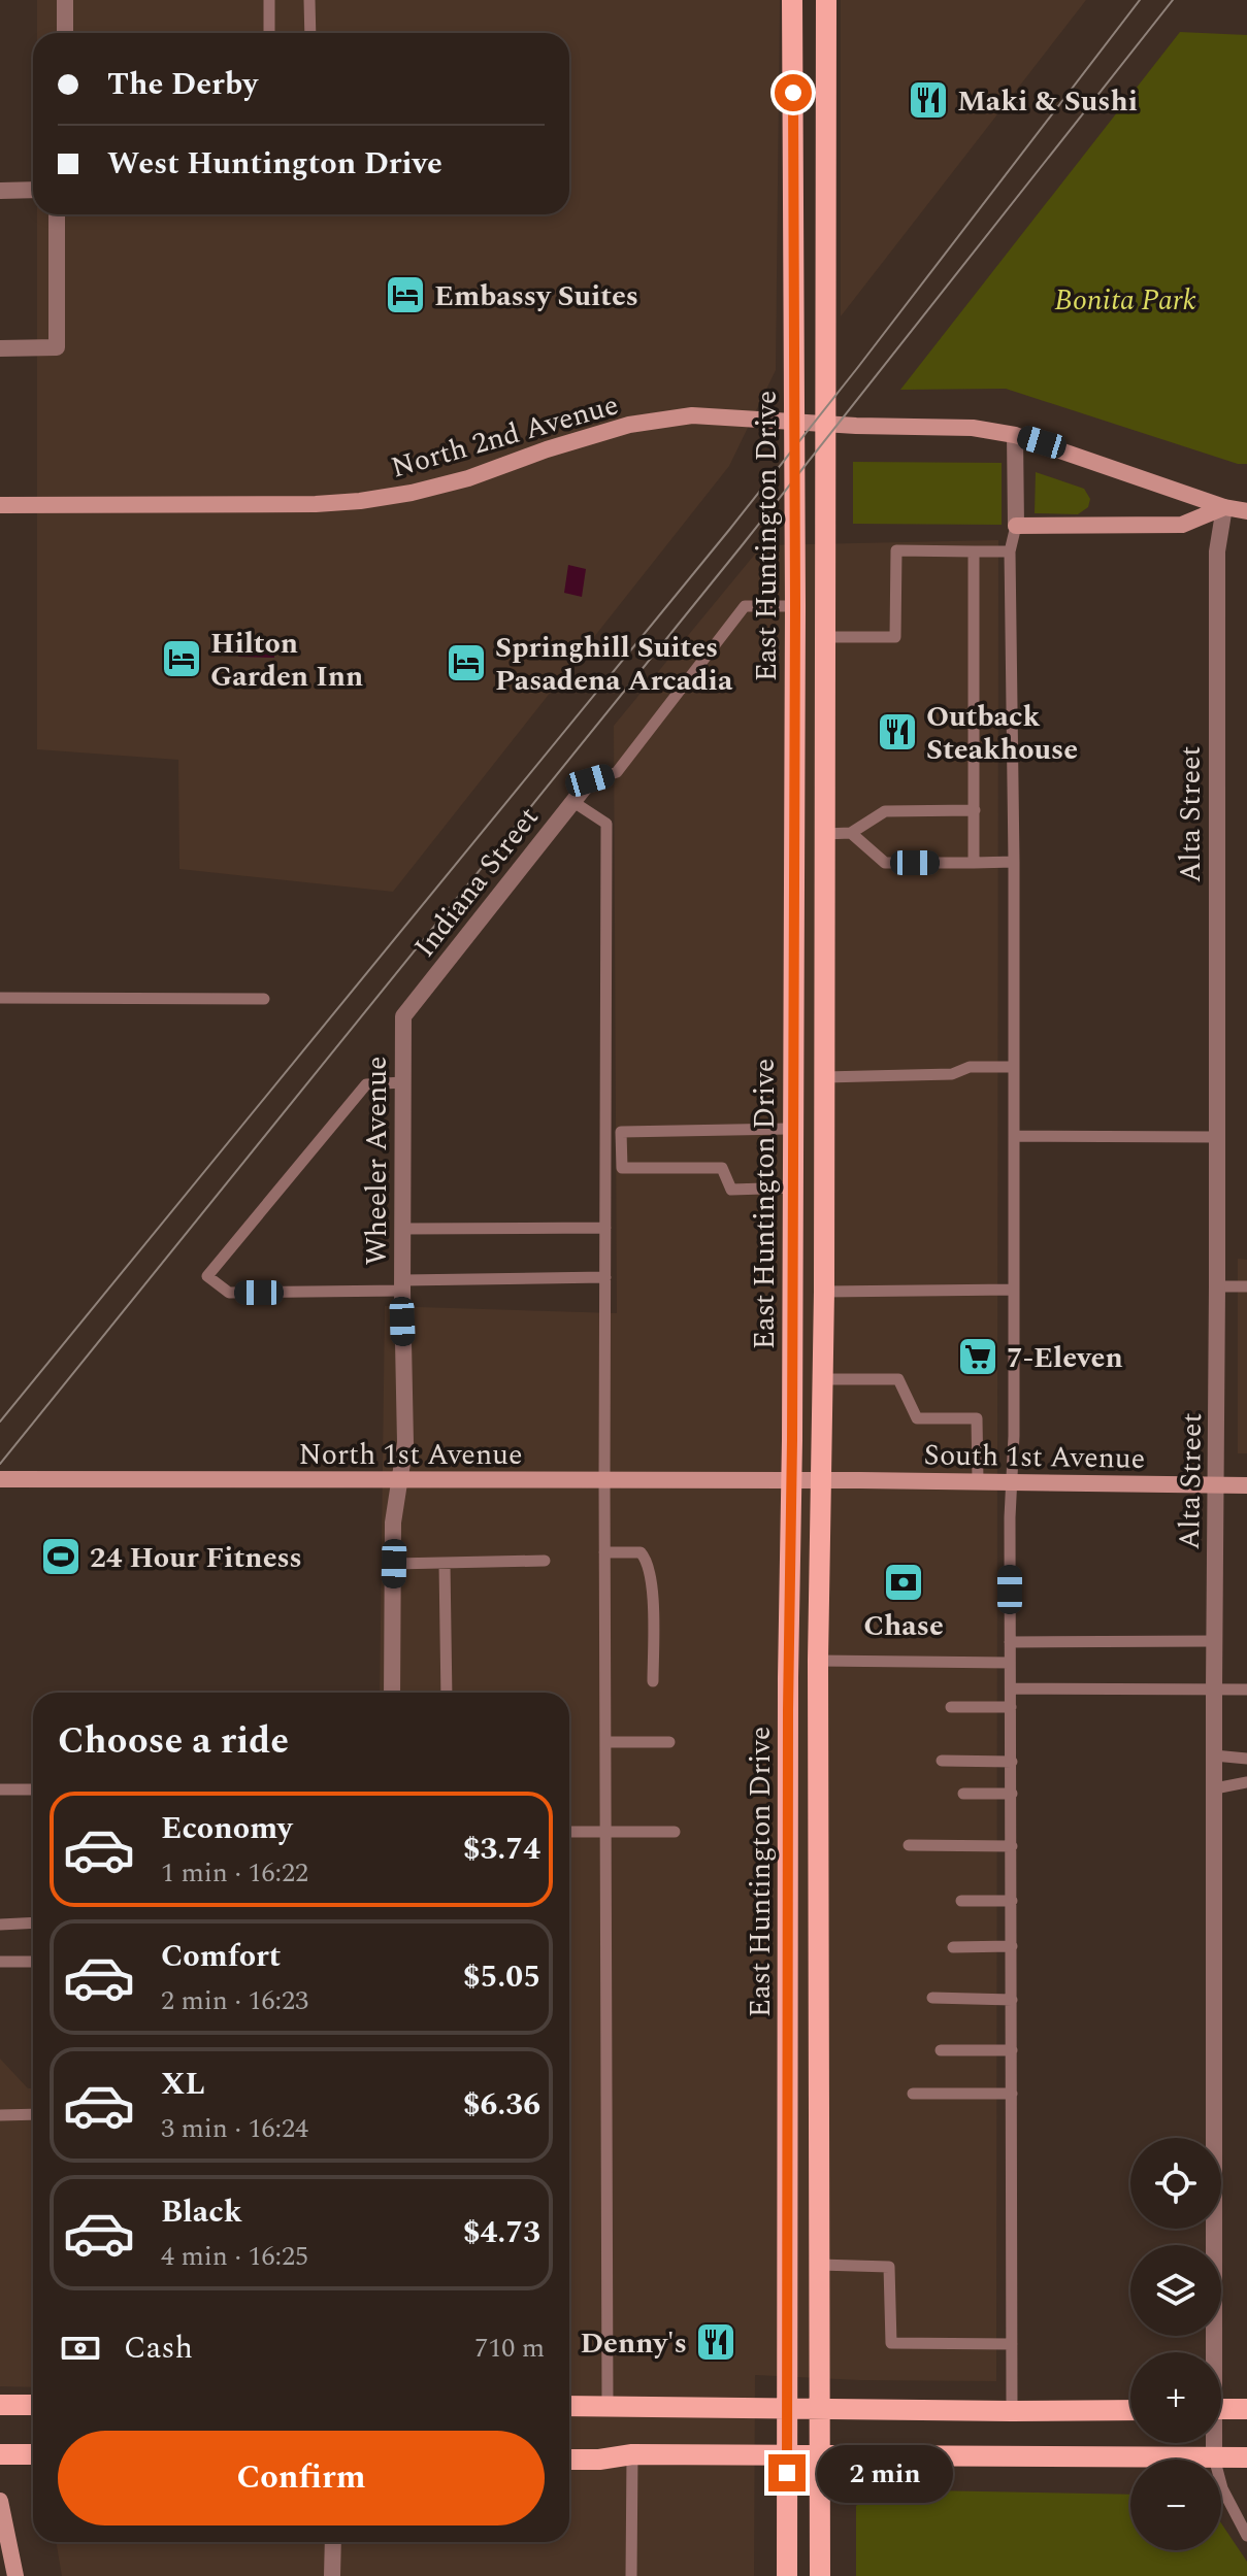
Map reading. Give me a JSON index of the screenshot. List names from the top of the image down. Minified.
{"streets":{"main road":["East Huntington Drive"],"street":["North 2nd Avenue","Alta Street","Indiana Street","Wheeler Avenue","North 1st Avenue","South 1st Avenue"]},"crossings":[["North 2nd Avenue","East Huntington Drive"],["North 2nd Avenue","Alta Street"],["East Huntington Drive","North 1st Avenue"],["East Huntington Drive","South 1st Avenue"],["Alta Street","South 1st Avenue"],["Indiana Street","Wheeler Avenue"],["Wheeler Avenue","North 1st Avenue"],["North 1st Avenue","South 1st Avenue"]],"parks":["Bonita Park"],"places":{"restaurant":["Maki & Sushi","Outback Steakhouse","Denny's"],"hotel":["Embassy Suites","Hilton Garden Inn","Springhill Suites Pasadena Arcadia"],"supermarket":["7-Eleven"],"sports":["24 Hour Fitness"],"bank":["Chase"]},"page":{"banner":["The Derby","West Huntington Drive"],"heading":"Choose a ride","list":[{"name":"Economy","note":"1 min · 16:22","value":"$3.74"},{"name":"Comfort","note":"2 min · 16:23","value":"$5.05"},{"name":"XL","note":"3 min · 16:24","value":"$6.36"},{"name":"Black","note":"4 min · 16:25","value":"$4.73"}],"map_buttons":["+","−"],"pay":["Cash","710 m"],"buttons":"Confirm","bubble":"2 min"}}
